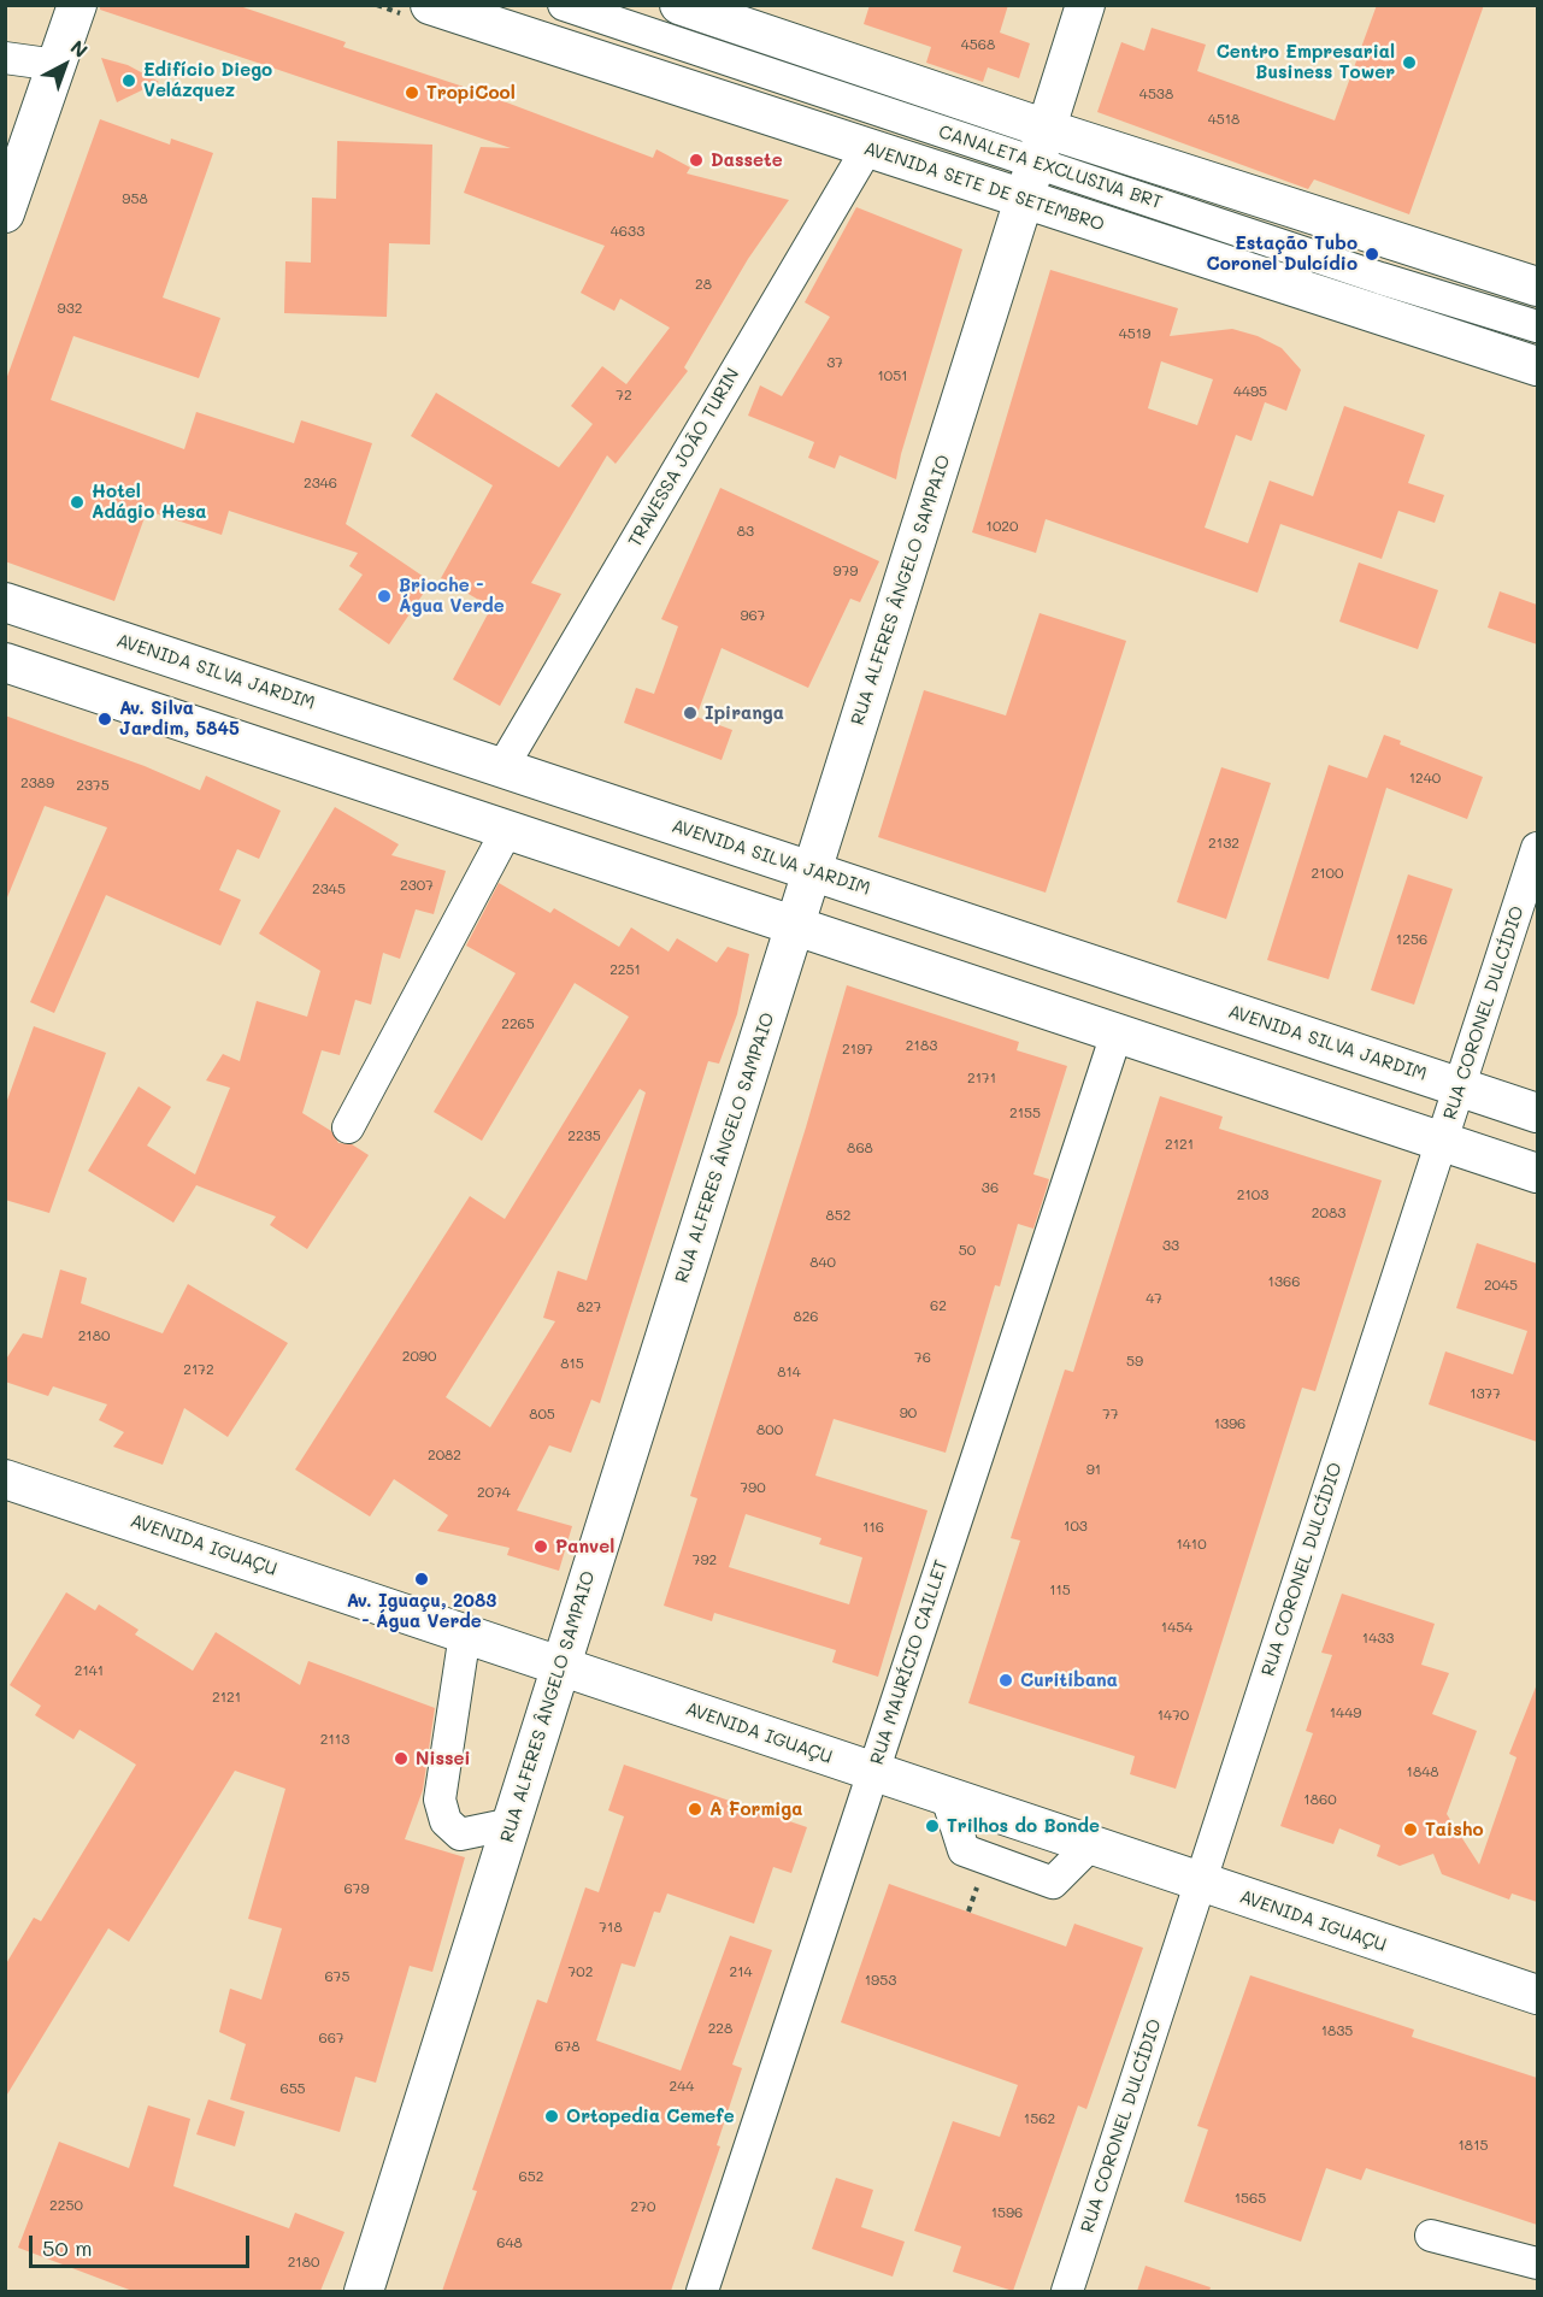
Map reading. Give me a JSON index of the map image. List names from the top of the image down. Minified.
{"streets":{"main road":["AVENIDA SETE DE SETEMBRO","RUA ALFERES ÂNGELO SAMPAIO","AVENIDA SILVA JARDIM","AVENIDA IGUAÇU"],"street":["CANALETA EXCLUSIVA BRT","TRAVESSA JOÃO TURIN","RUA CORONEL DULCÍDIO","RUA MAURÍCIO CAILLET"]},"crossings":[["CANALETA EXCLUSIVA BRT","RUA ALFERES ÂNGELO SAMPAIO"],["AVENIDA SETE DE SETEMBRO","TRAVESSA JOÃO TURIN"],["AVENIDA SETE DE SETEMBRO","RUA ALFERES ÂNGELO SAMPAIO"],["TRAVESSA JOÃO TURIN","AVENIDA SILVA JARDIM"],["RUA ALFERES ÂNGELO SAMPAIO","AVENIDA SILVA JARDIM"],["RUA ALFERES ÂNGELO SAMPAIO","AVENIDA IGUAÇU"],["AVENIDA SILVA JARDIM","RUA CORONEL DULCÍDIO"],["RUA CORONEL DULCÍDIO","AVENIDA IGUAÇU"],["AVENIDA IGUAÇU","RUA MAURÍCIO CAILLET"]],"places":["Centro Empresarial Business Tower","Edifício Diego Velázquez","TropiCool","Dassete","Estação Tubo Coronel Dulcídio","Hotel Adágio Hesa","Brioche - Água Verde","Ipiranga","Av. Silva Jardim, 5845","Panvel","Av. Iguaçu, 2083 - Água Verde","Curitibana","Nissei","A Formiga","Trilhos do Bonde","Taisho","Ortopedia Cemefe"],"house_numbers":["4568","4538","4518","958","4633","28","932","4519","37","1051","4495","72","2346","1020","83","979","967","1240","2389","2375","2132","2100","2307","2345","1256","2251","2265","2183","2197","2171","2155","2235","2121","868","36","2103","2083","852","33","50","840","1366","2045","47","62","827","826","2180","2090","76","59","815","2172","814","1377","90","805","77","1396","800","2082","91","790","2074","103","116","1410","792","115","1454","1433","2141","2121","1449","1470","2113","1848","1860","679","718","702","214","675","1953","228","1835","667","678","244","655","1562","1815","652","1565","2250","270","1596","648","2180"],"scale_bar":"50 m","north":"top right"}
